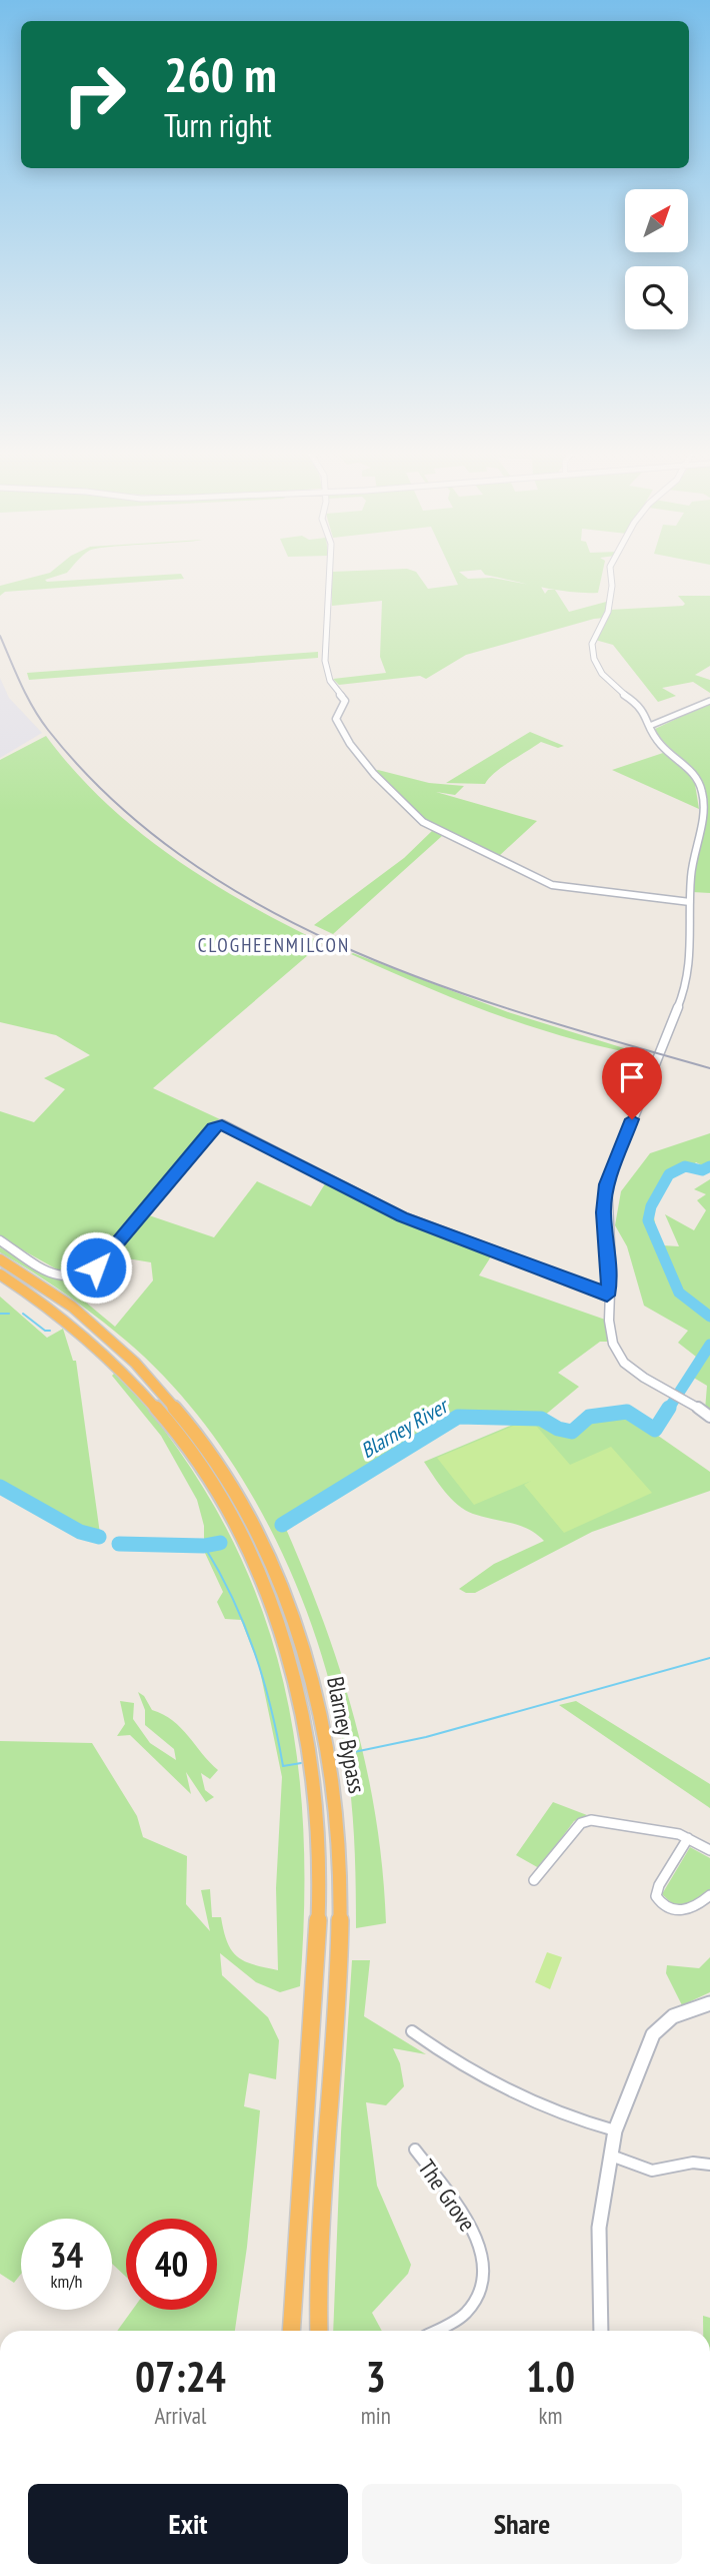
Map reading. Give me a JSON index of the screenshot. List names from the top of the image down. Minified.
{"streets":{"highway":["Blarney Bypass"],"street":["The Grove"]},"districts":["CLOGHEENMILCON"],"water":["Blarney River"],"north":"top right","page":{"turn":["260 m","Turn right"],"speed":"34 km/h","limit":"40","eta":["07:24","Arrival","3","min","1.0","km"],"buttons":["Exit","Share"]}}
